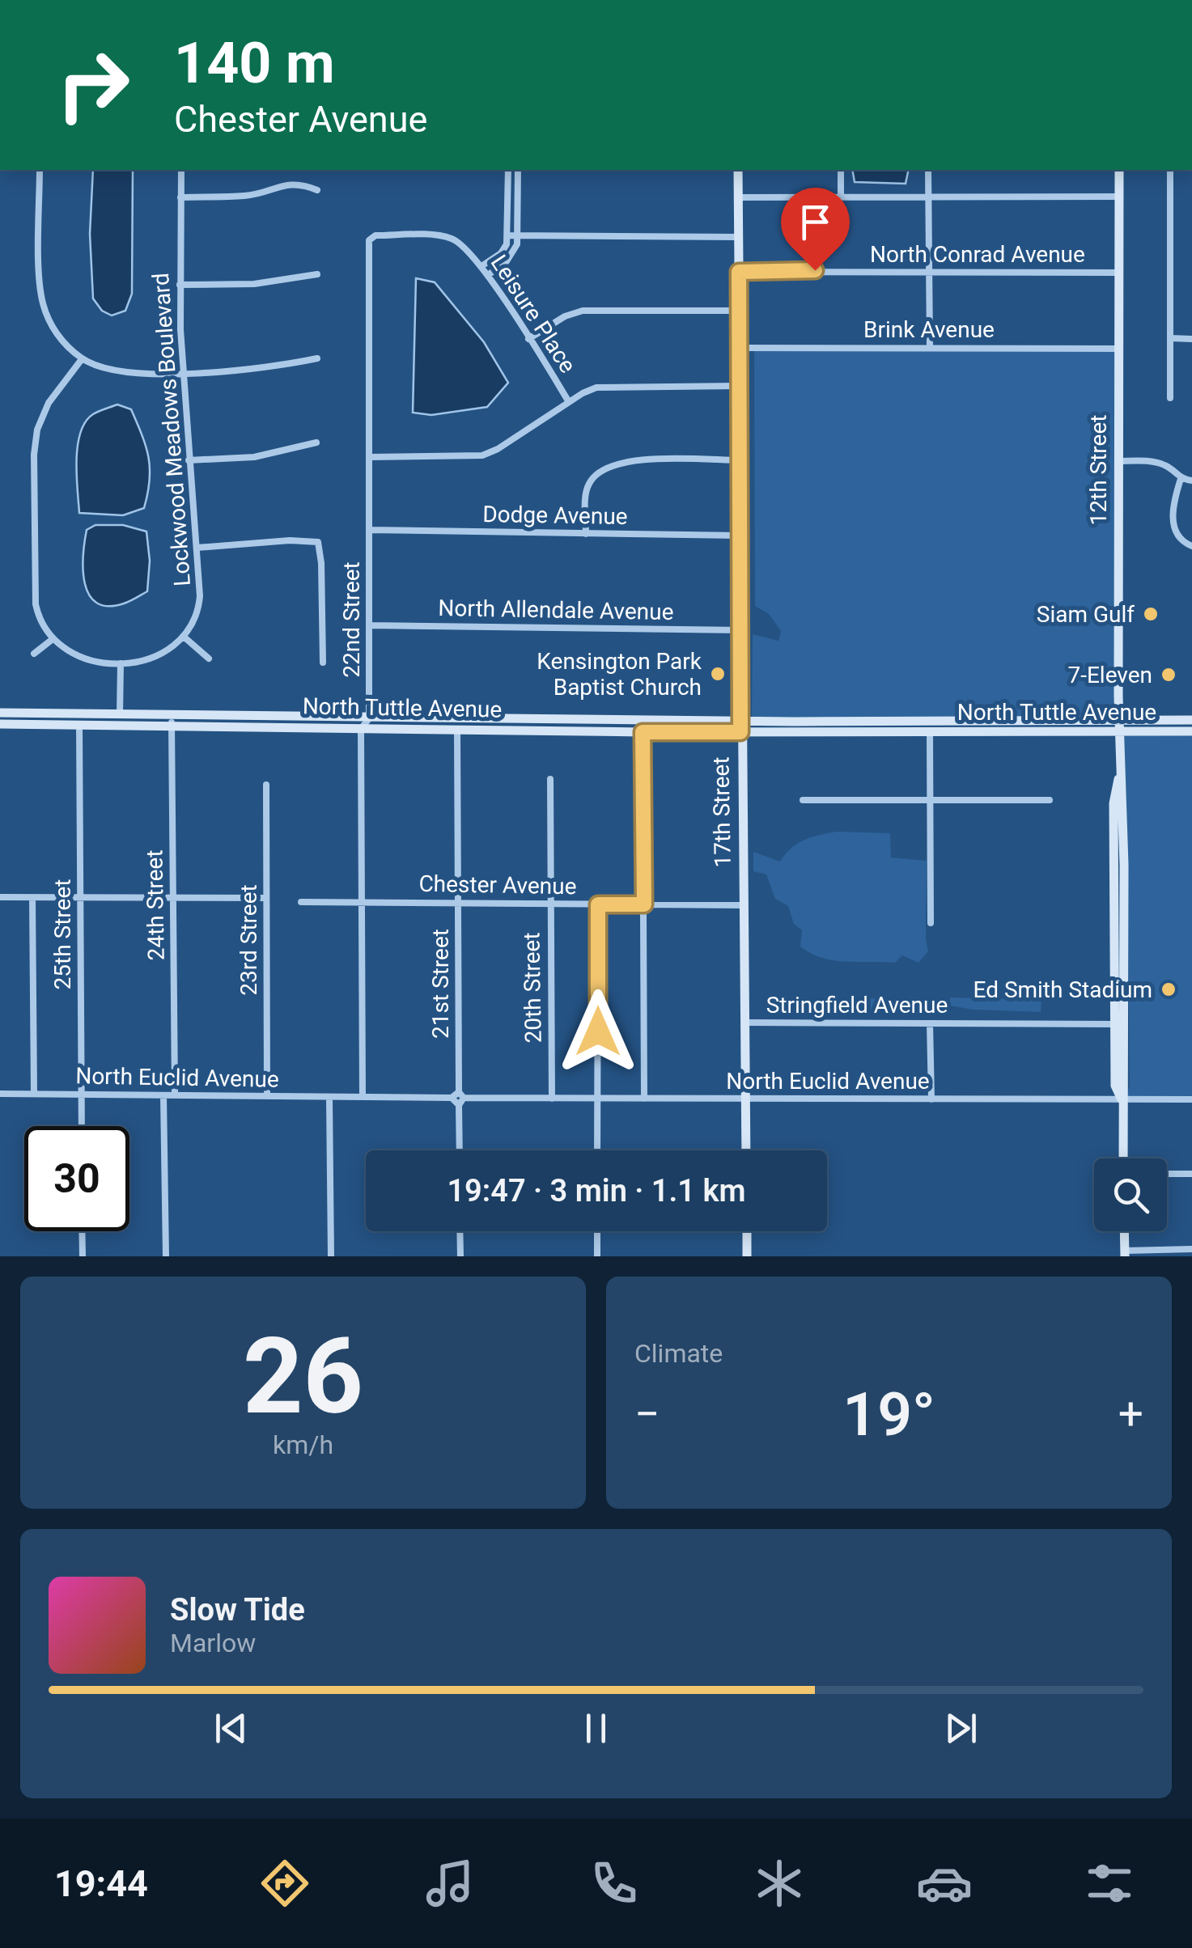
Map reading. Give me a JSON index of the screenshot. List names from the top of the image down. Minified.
{"streets":{"main road":["12th Street","North Tuttle Avenue","17th Street"],"street":["North Conrad Avenue","Leisure Place","Brink Avenue","Lockwood Meadows Boulevard","Dodge Avenue","North Allendale Avenue","22nd Street","Chester Avenue","24th Street","25th Street","23rd Street","21st Street","20th Street","Stringfield Avenue","North Euclid Avenue"]},"crossings":[["North Conrad Avenue","12th Street"],["North Conrad Avenue","17th Street"],["Leisure Place","22nd Street"],["Brink Avenue","12th Street"],["Brink Avenue","17th Street"],["12th Street","North Tuttle Avenue"],["12th Street","Stringfield Avenue"],["12th Street","North Euclid Avenue"],["Dodge Avenue","22nd Street"],["Dodge Avenue","17th Street"],["North Allendale Avenue","22nd Street"],["North Allendale Avenue","17th Street"],["22nd Street","North Tuttle Avenue"],["North Tuttle Avenue","17th Street"],["North Tuttle Avenue","24th Street"],["North Tuttle Avenue","25th Street"],["North Tuttle Avenue","21st Street"],["17th Street","Chester Avenue"],["17th Street","Stringfield Avenue"],["17th Street","North Euclid Avenue"],["Chester Avenue","21st Street"],["Chester Avenue","20th Street"],["24th Street","North Euclid Avenue"],["25th Street","North Euclid Avenue"],["23rd Street","North Euclid Avenue"],["21st Street","North Euclid Avenue"],["20th Street","North Euclid Avenue"]],"places":["Siam Gulf","Kensington Park Baptist Church","7-Eleven","Ed Smith Stadium"],"page":{"turn":["140 m","Chester Avenue"],"limit":"30","trip":"19:47 · 3 min · 1.1 km","tile":[["26","km/h"],"Climate"],"heat":["−","19°","+"],"song":["Slow Tide","Marlow"],"tabs":"19:44"}}
